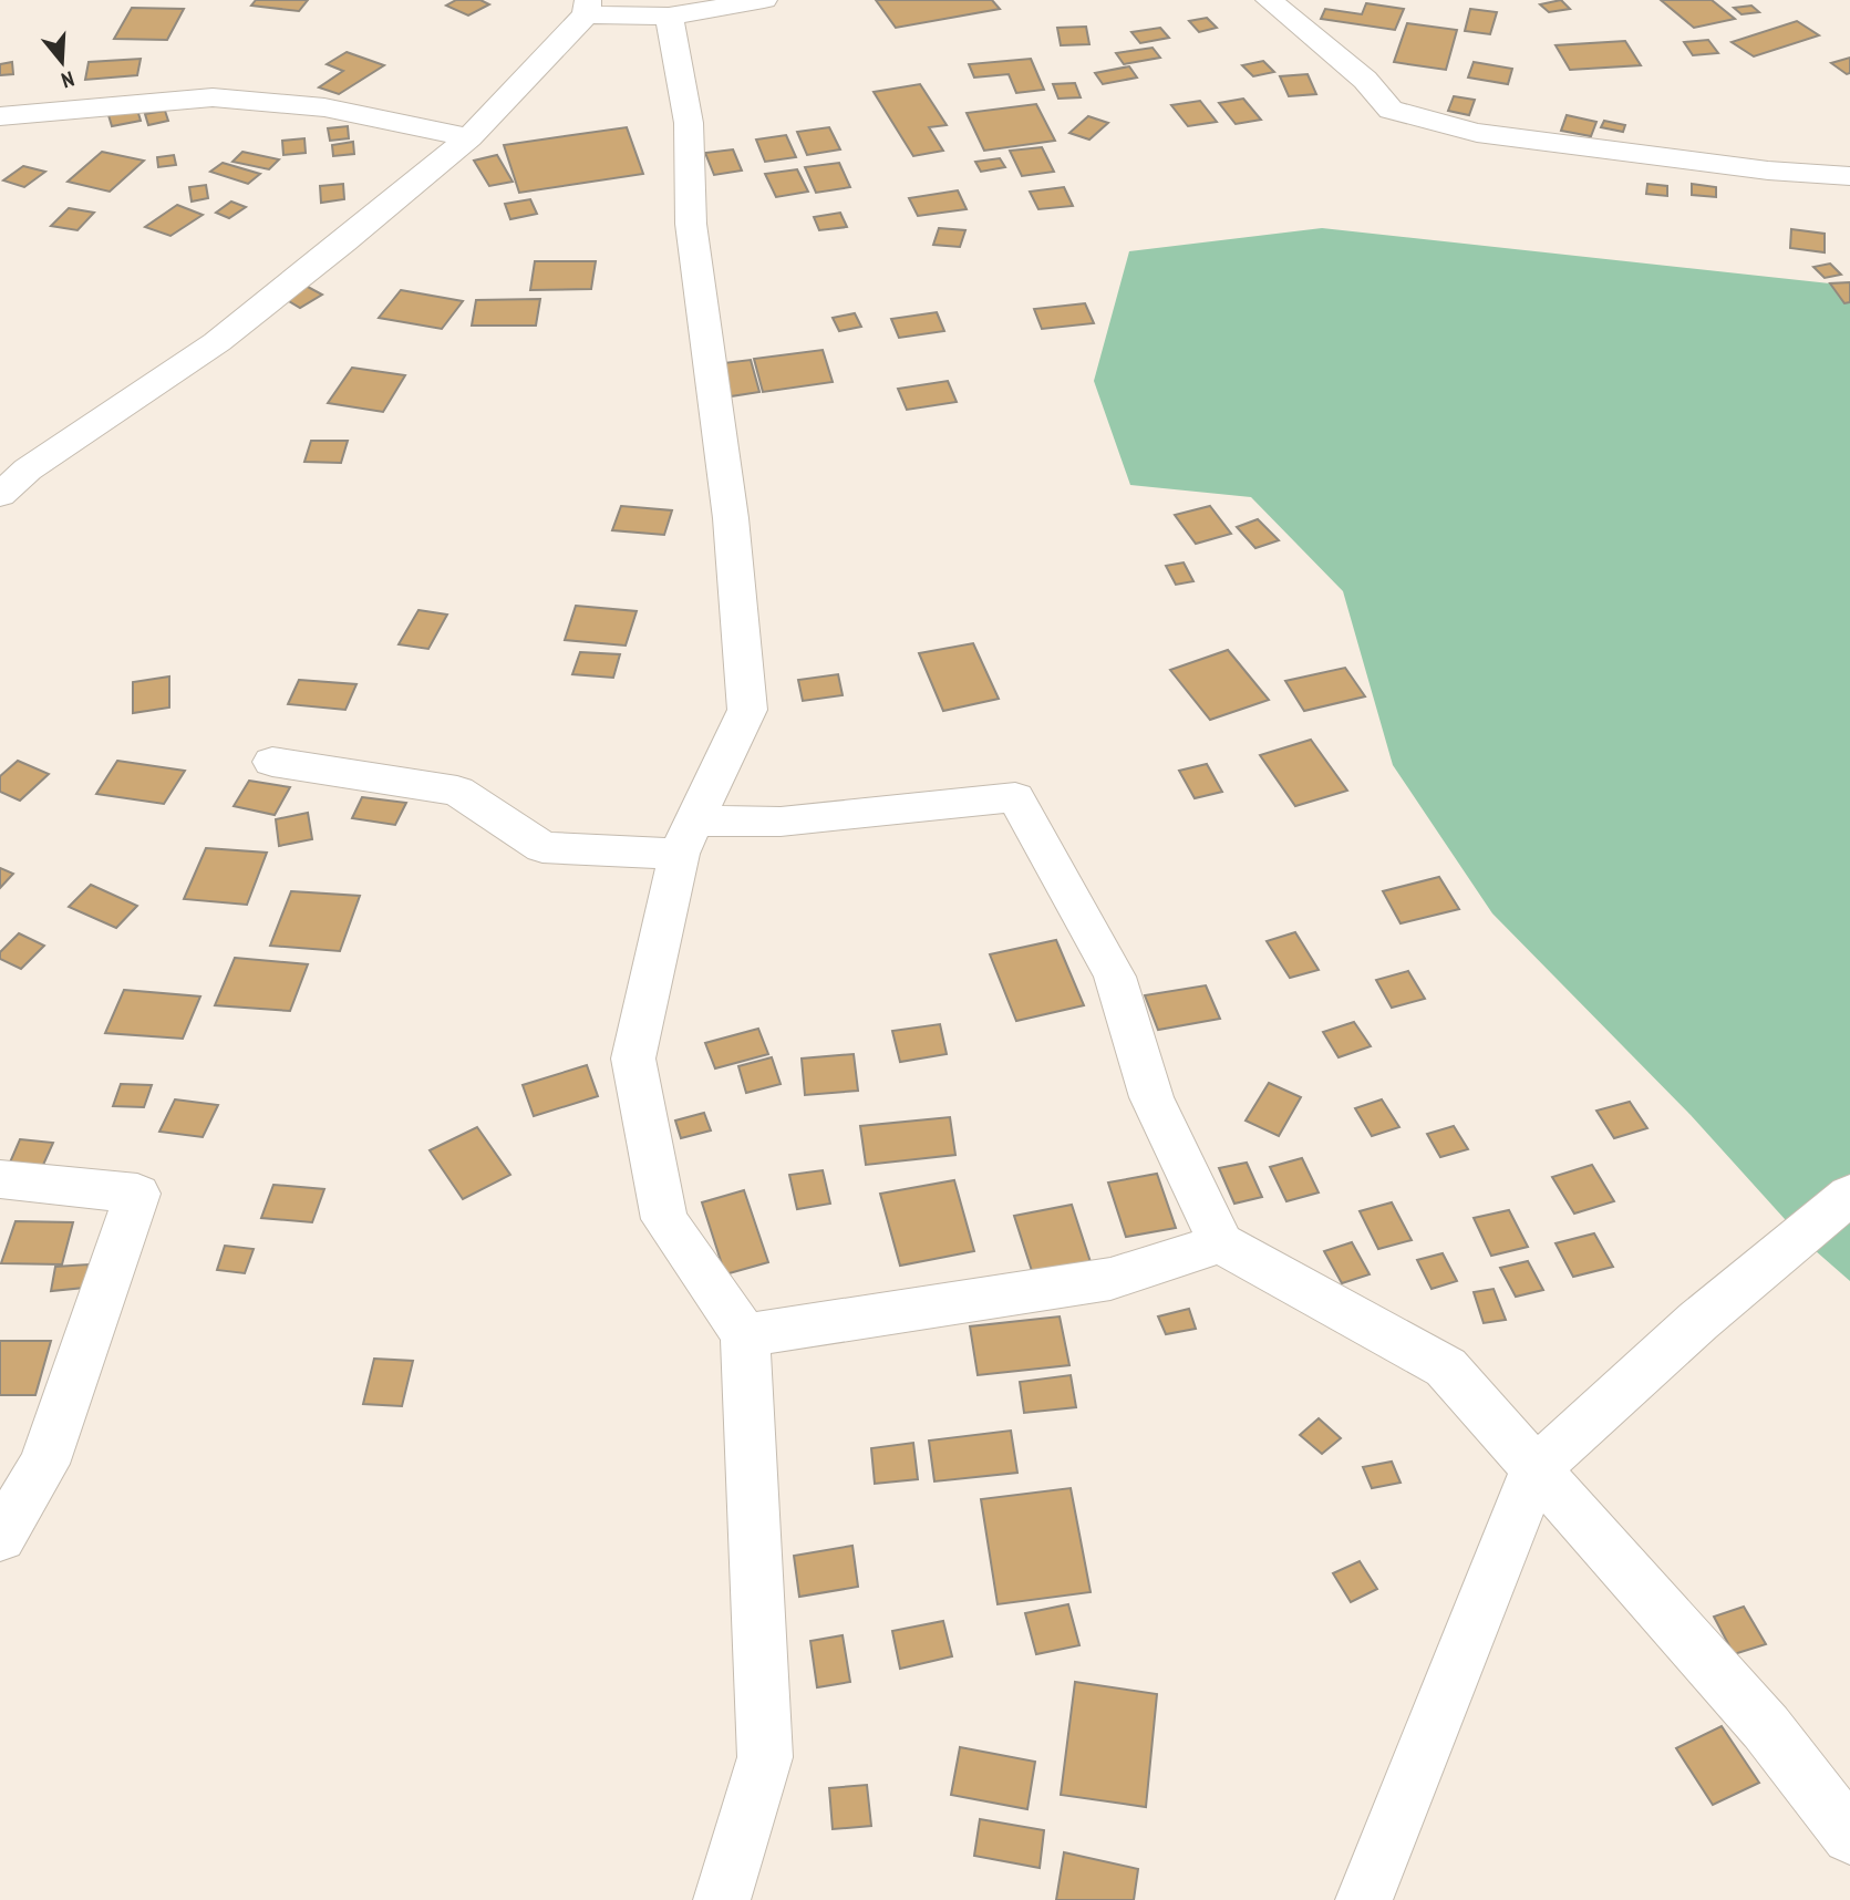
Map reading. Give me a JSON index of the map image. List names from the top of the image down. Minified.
{"north":"bottom"}
